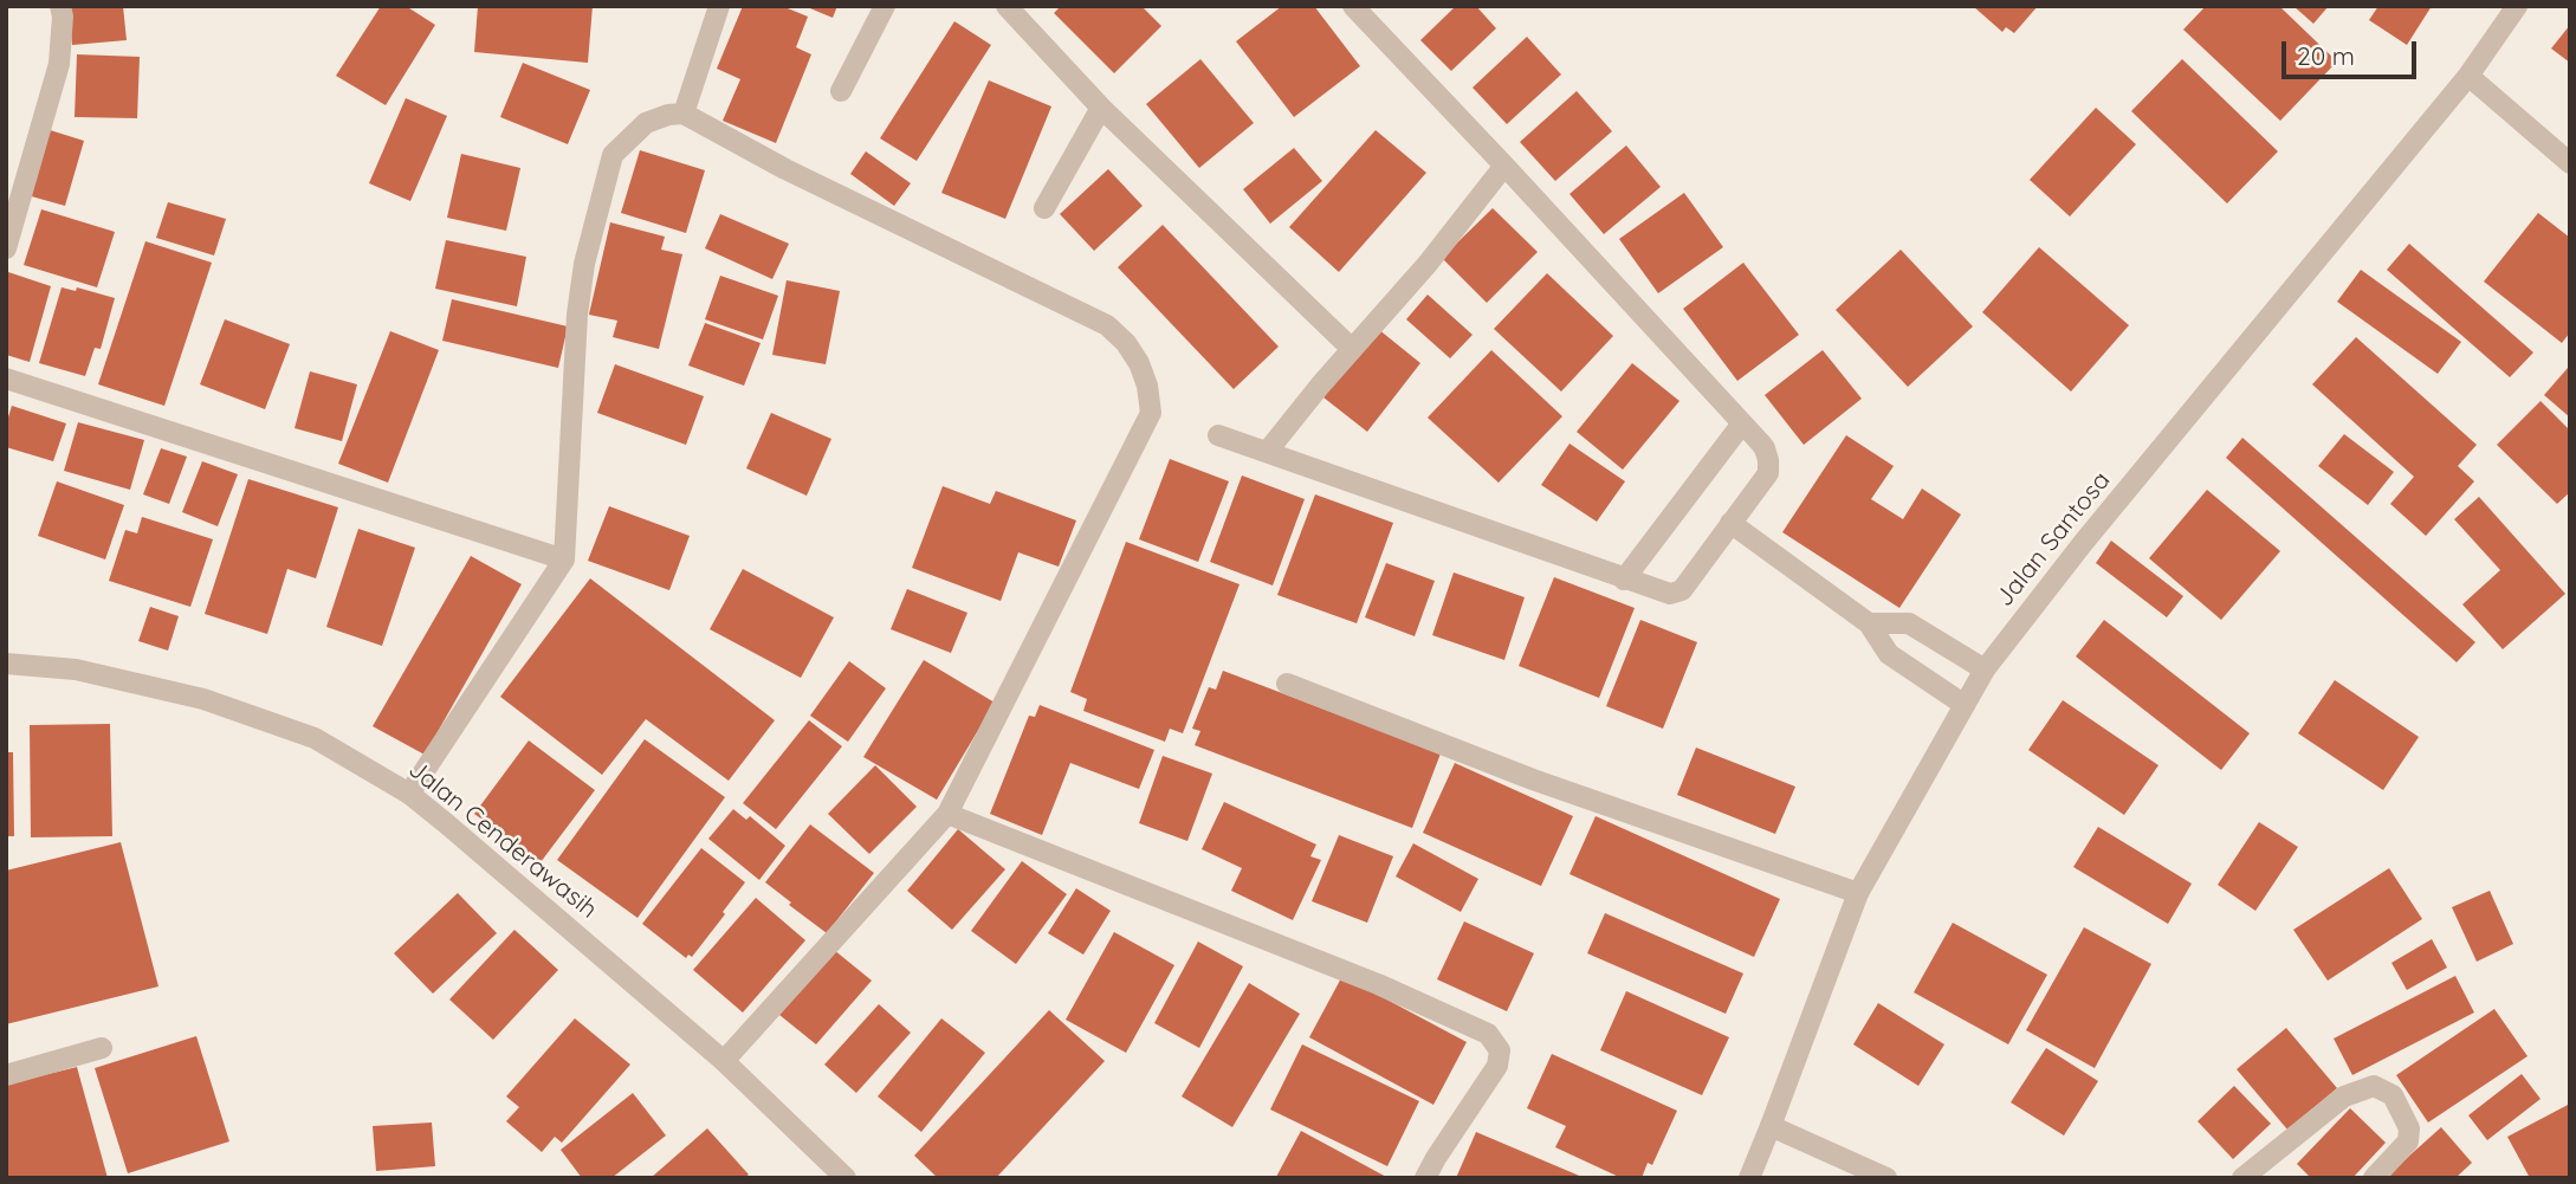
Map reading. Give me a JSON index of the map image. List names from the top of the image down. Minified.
{"streets":{"street":["Jalan Santosa","Jalan Cenderawasih"]},"scale_bar":"20 m"}
